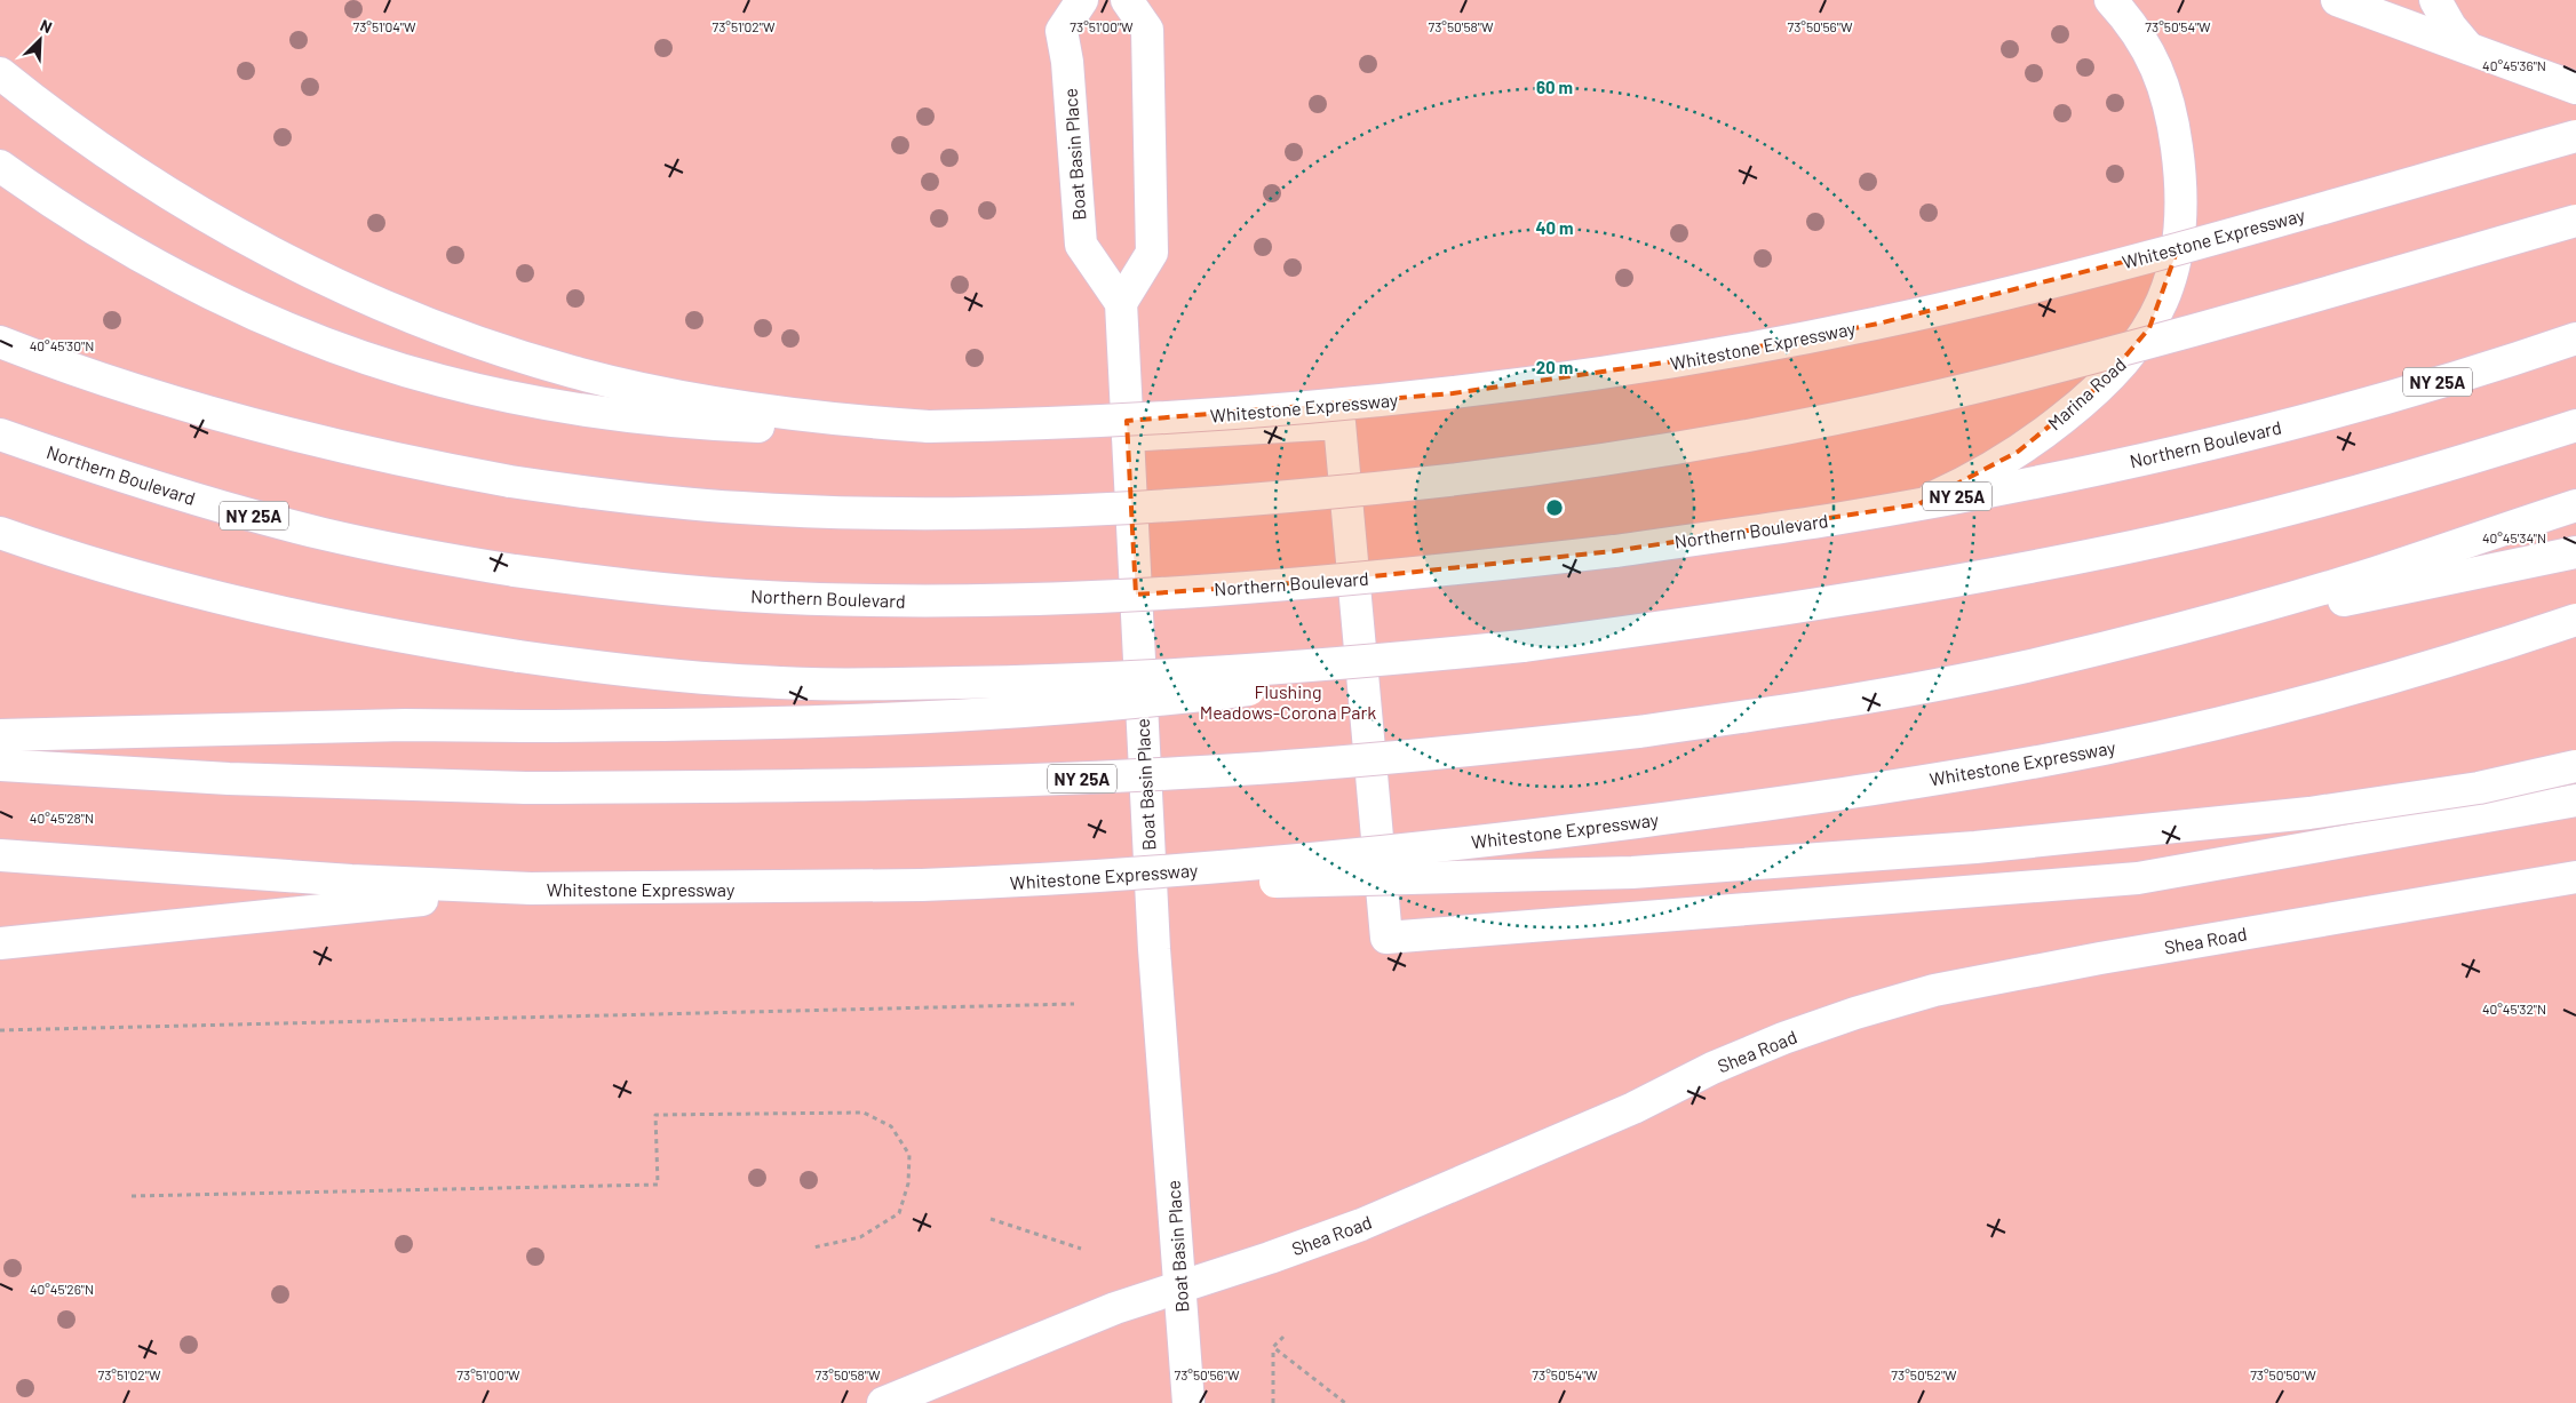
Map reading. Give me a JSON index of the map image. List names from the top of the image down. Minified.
{"streets":{"main road":["Boat Basin Place","Whitestone Expressway","NY 25A","Marina Road","Northern Boulevard","Shea Road"]},"crossings":[["Boat Basin Place","Shea Road"],["Marina Road","Northern Boulevard"]],"parks":["Flushing Meadows-Corona Park"],"north":"top right","coordinates":["73°51'04\"W","73°51'02\"W","73°51'00\"W","73°50'58\"W","73°50'56\"W","73°50'54\"W","40°45'36\"N","40°45'30\"N","40°45'34\"N","40°45'28\"N","40°45'32\"N","40°45'26\"N","73°50'52\"W","73°50'50\"W"],"rings":["60 m","40 m","20 m"]}
